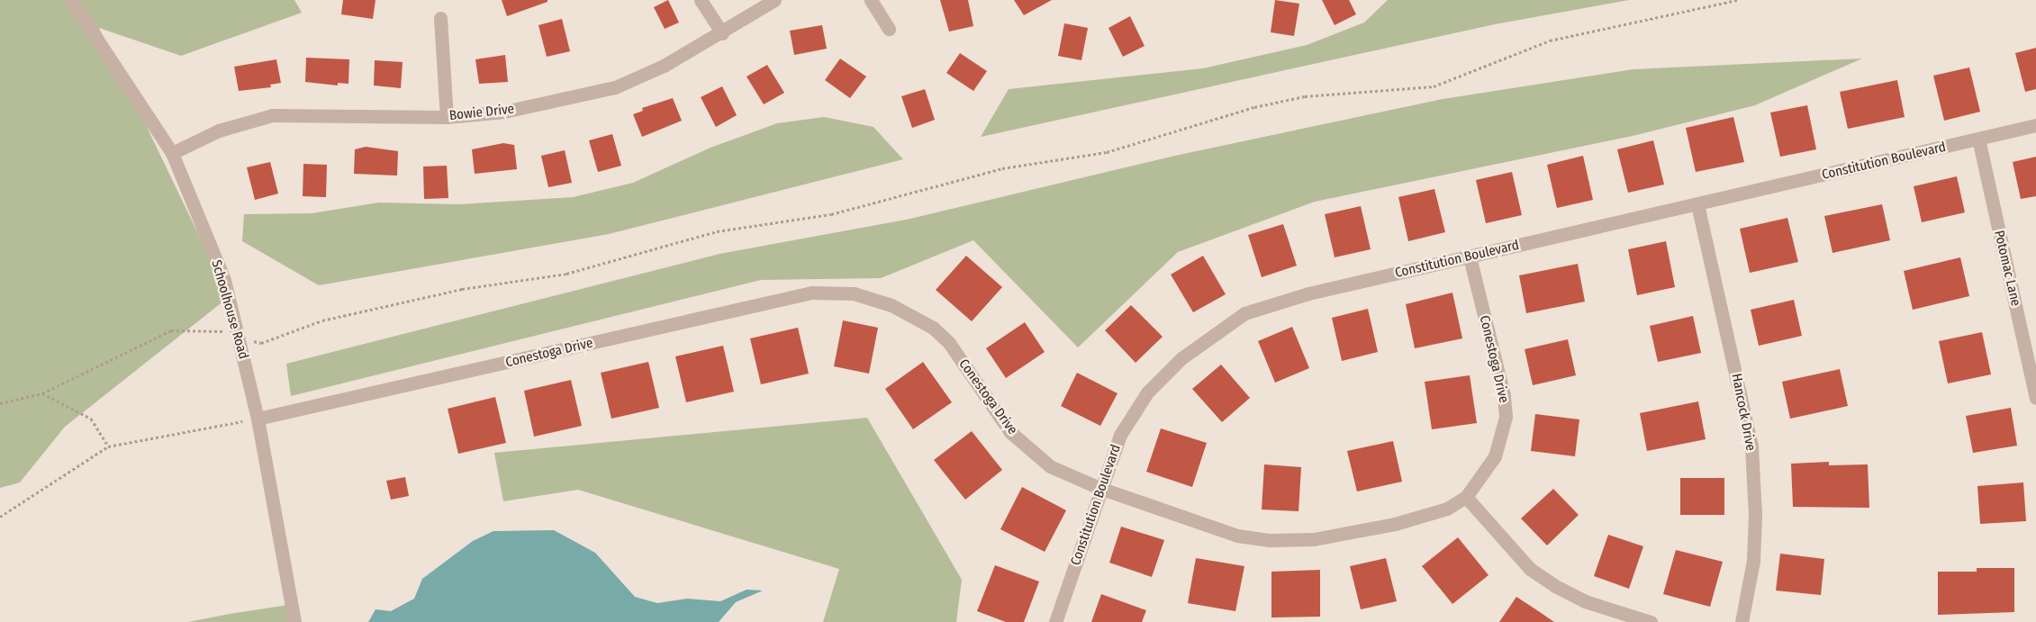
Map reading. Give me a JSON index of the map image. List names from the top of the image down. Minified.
{"streets":{"street":["Bowie Drive","Constitution Boulevard","Potomac Lane","Schoolhouse Road","Conestoga Drive","Hancock Drive"]},"crossings":[["Bowie Drive","Schoolhouse Road"],["Constitution Boulevard","Potomac Lane"],["Constitution Boulevard","Conestoga Drive"],["Constitution Boulevard","Hancock Drive"],["Schoolhouse Road","Conestoga Drive"]]}
